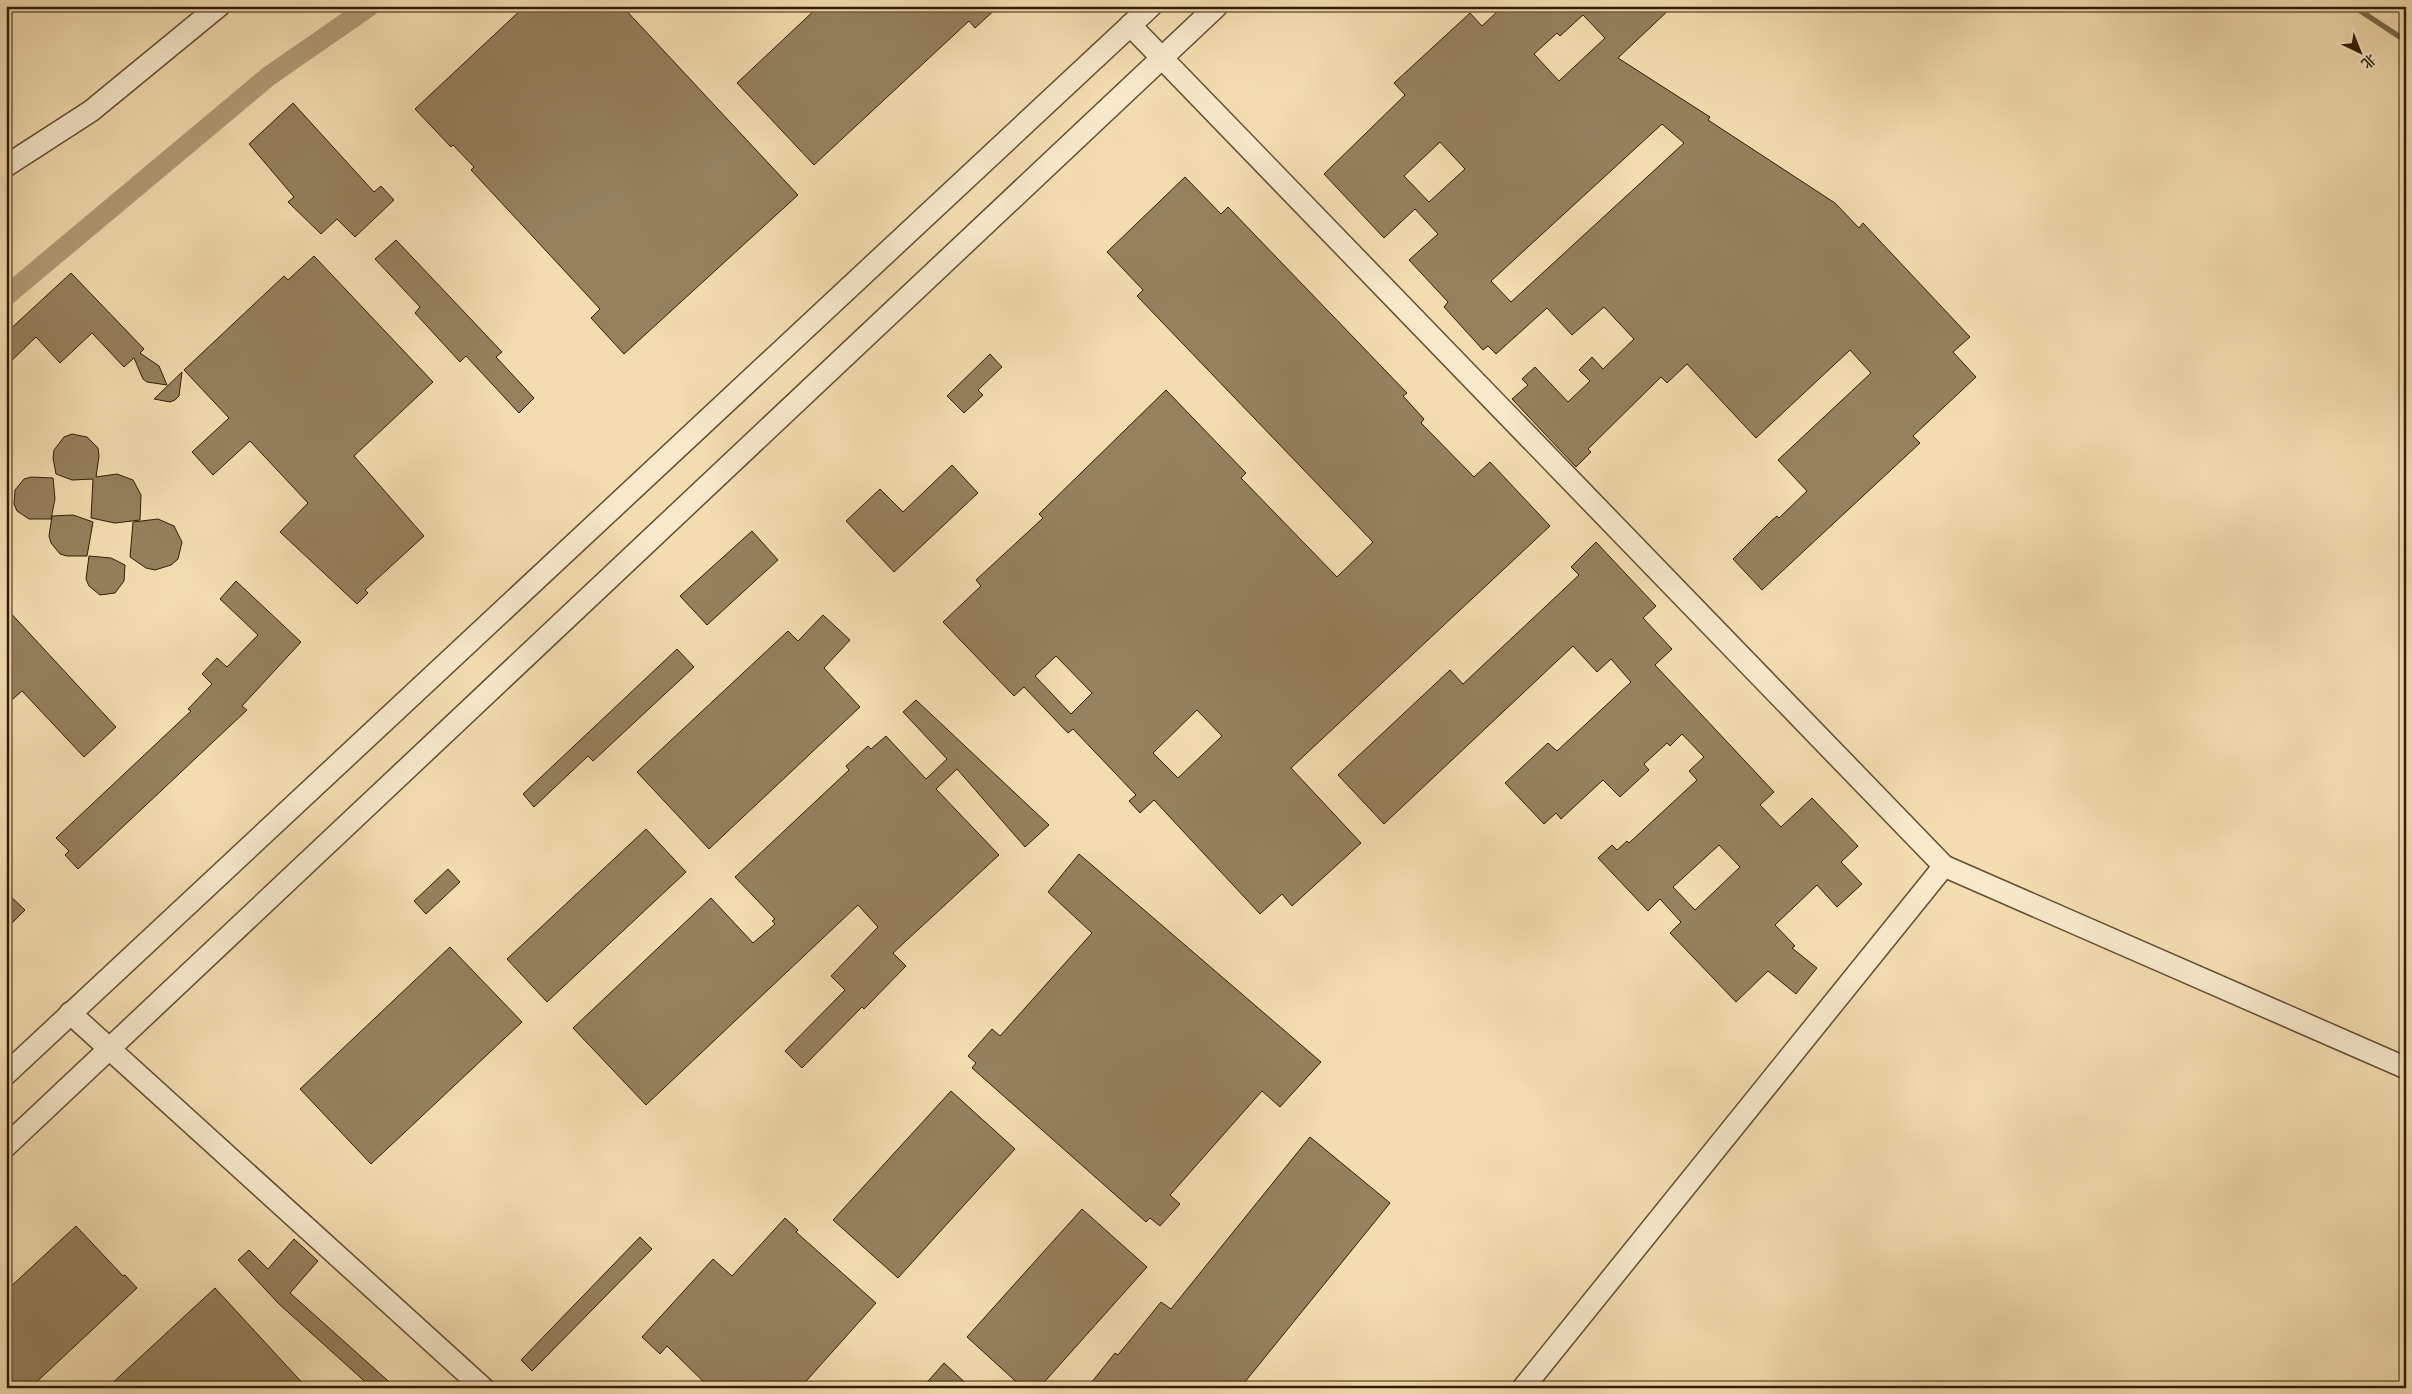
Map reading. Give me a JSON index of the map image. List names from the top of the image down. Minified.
{"north":"bottom right"}
